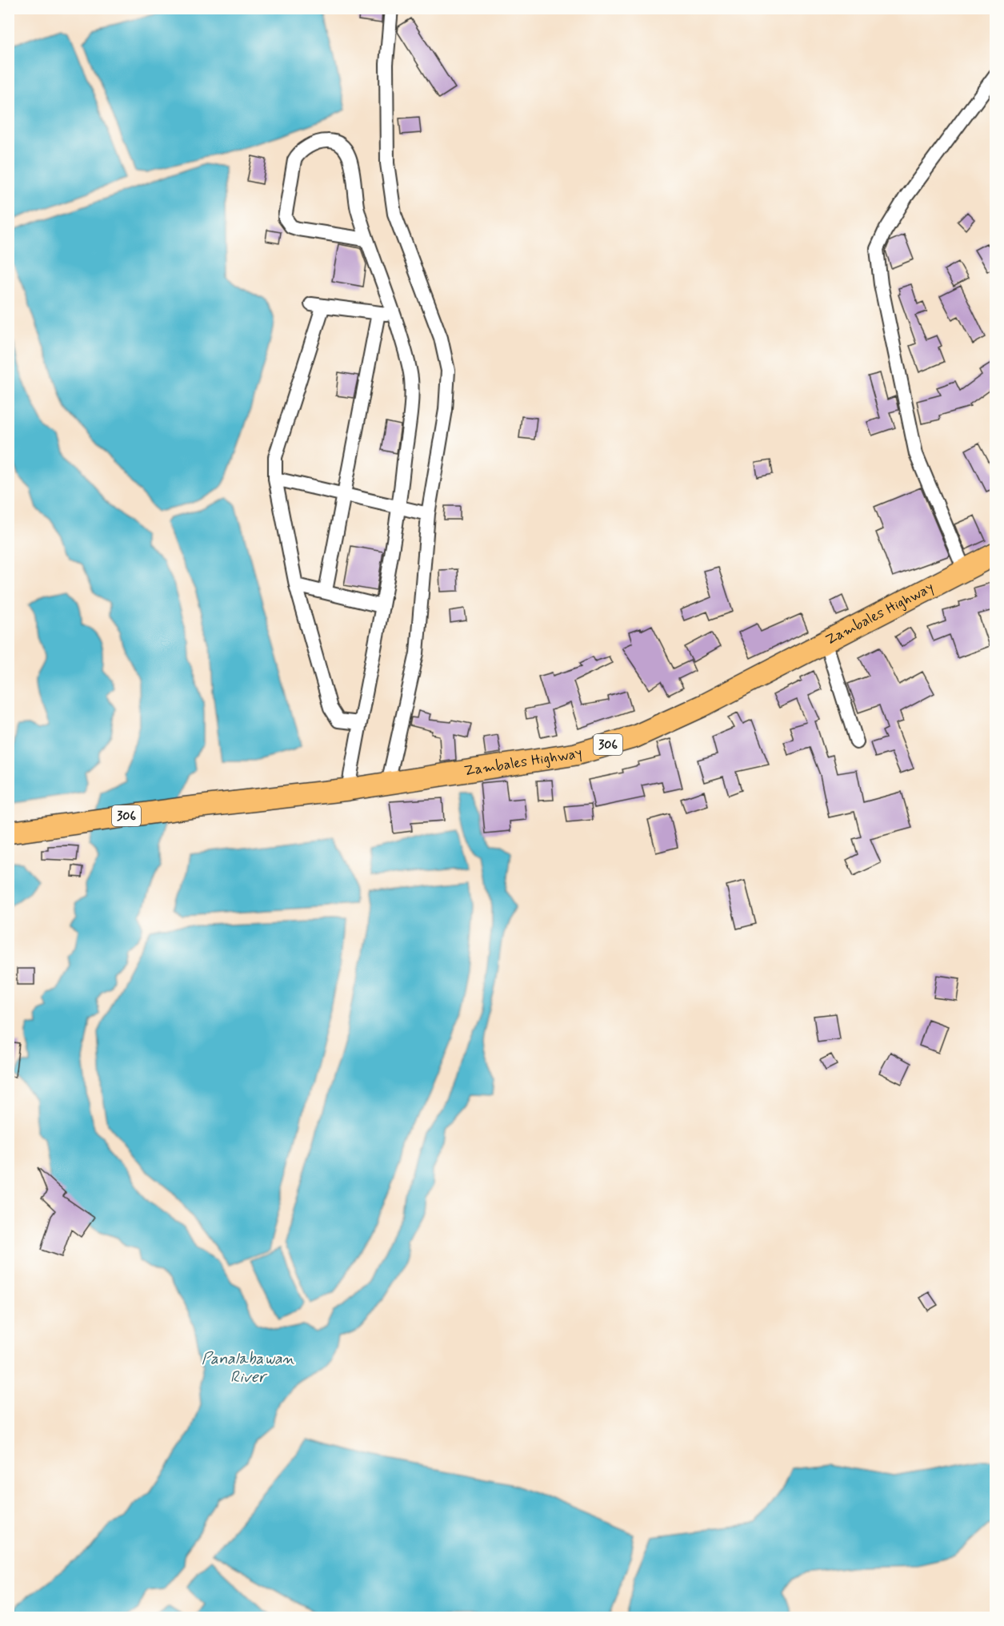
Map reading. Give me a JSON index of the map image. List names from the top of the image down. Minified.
{"streets":{"main road":["Zambales Highway","306"]},"water":["Panalabawan River"]}
